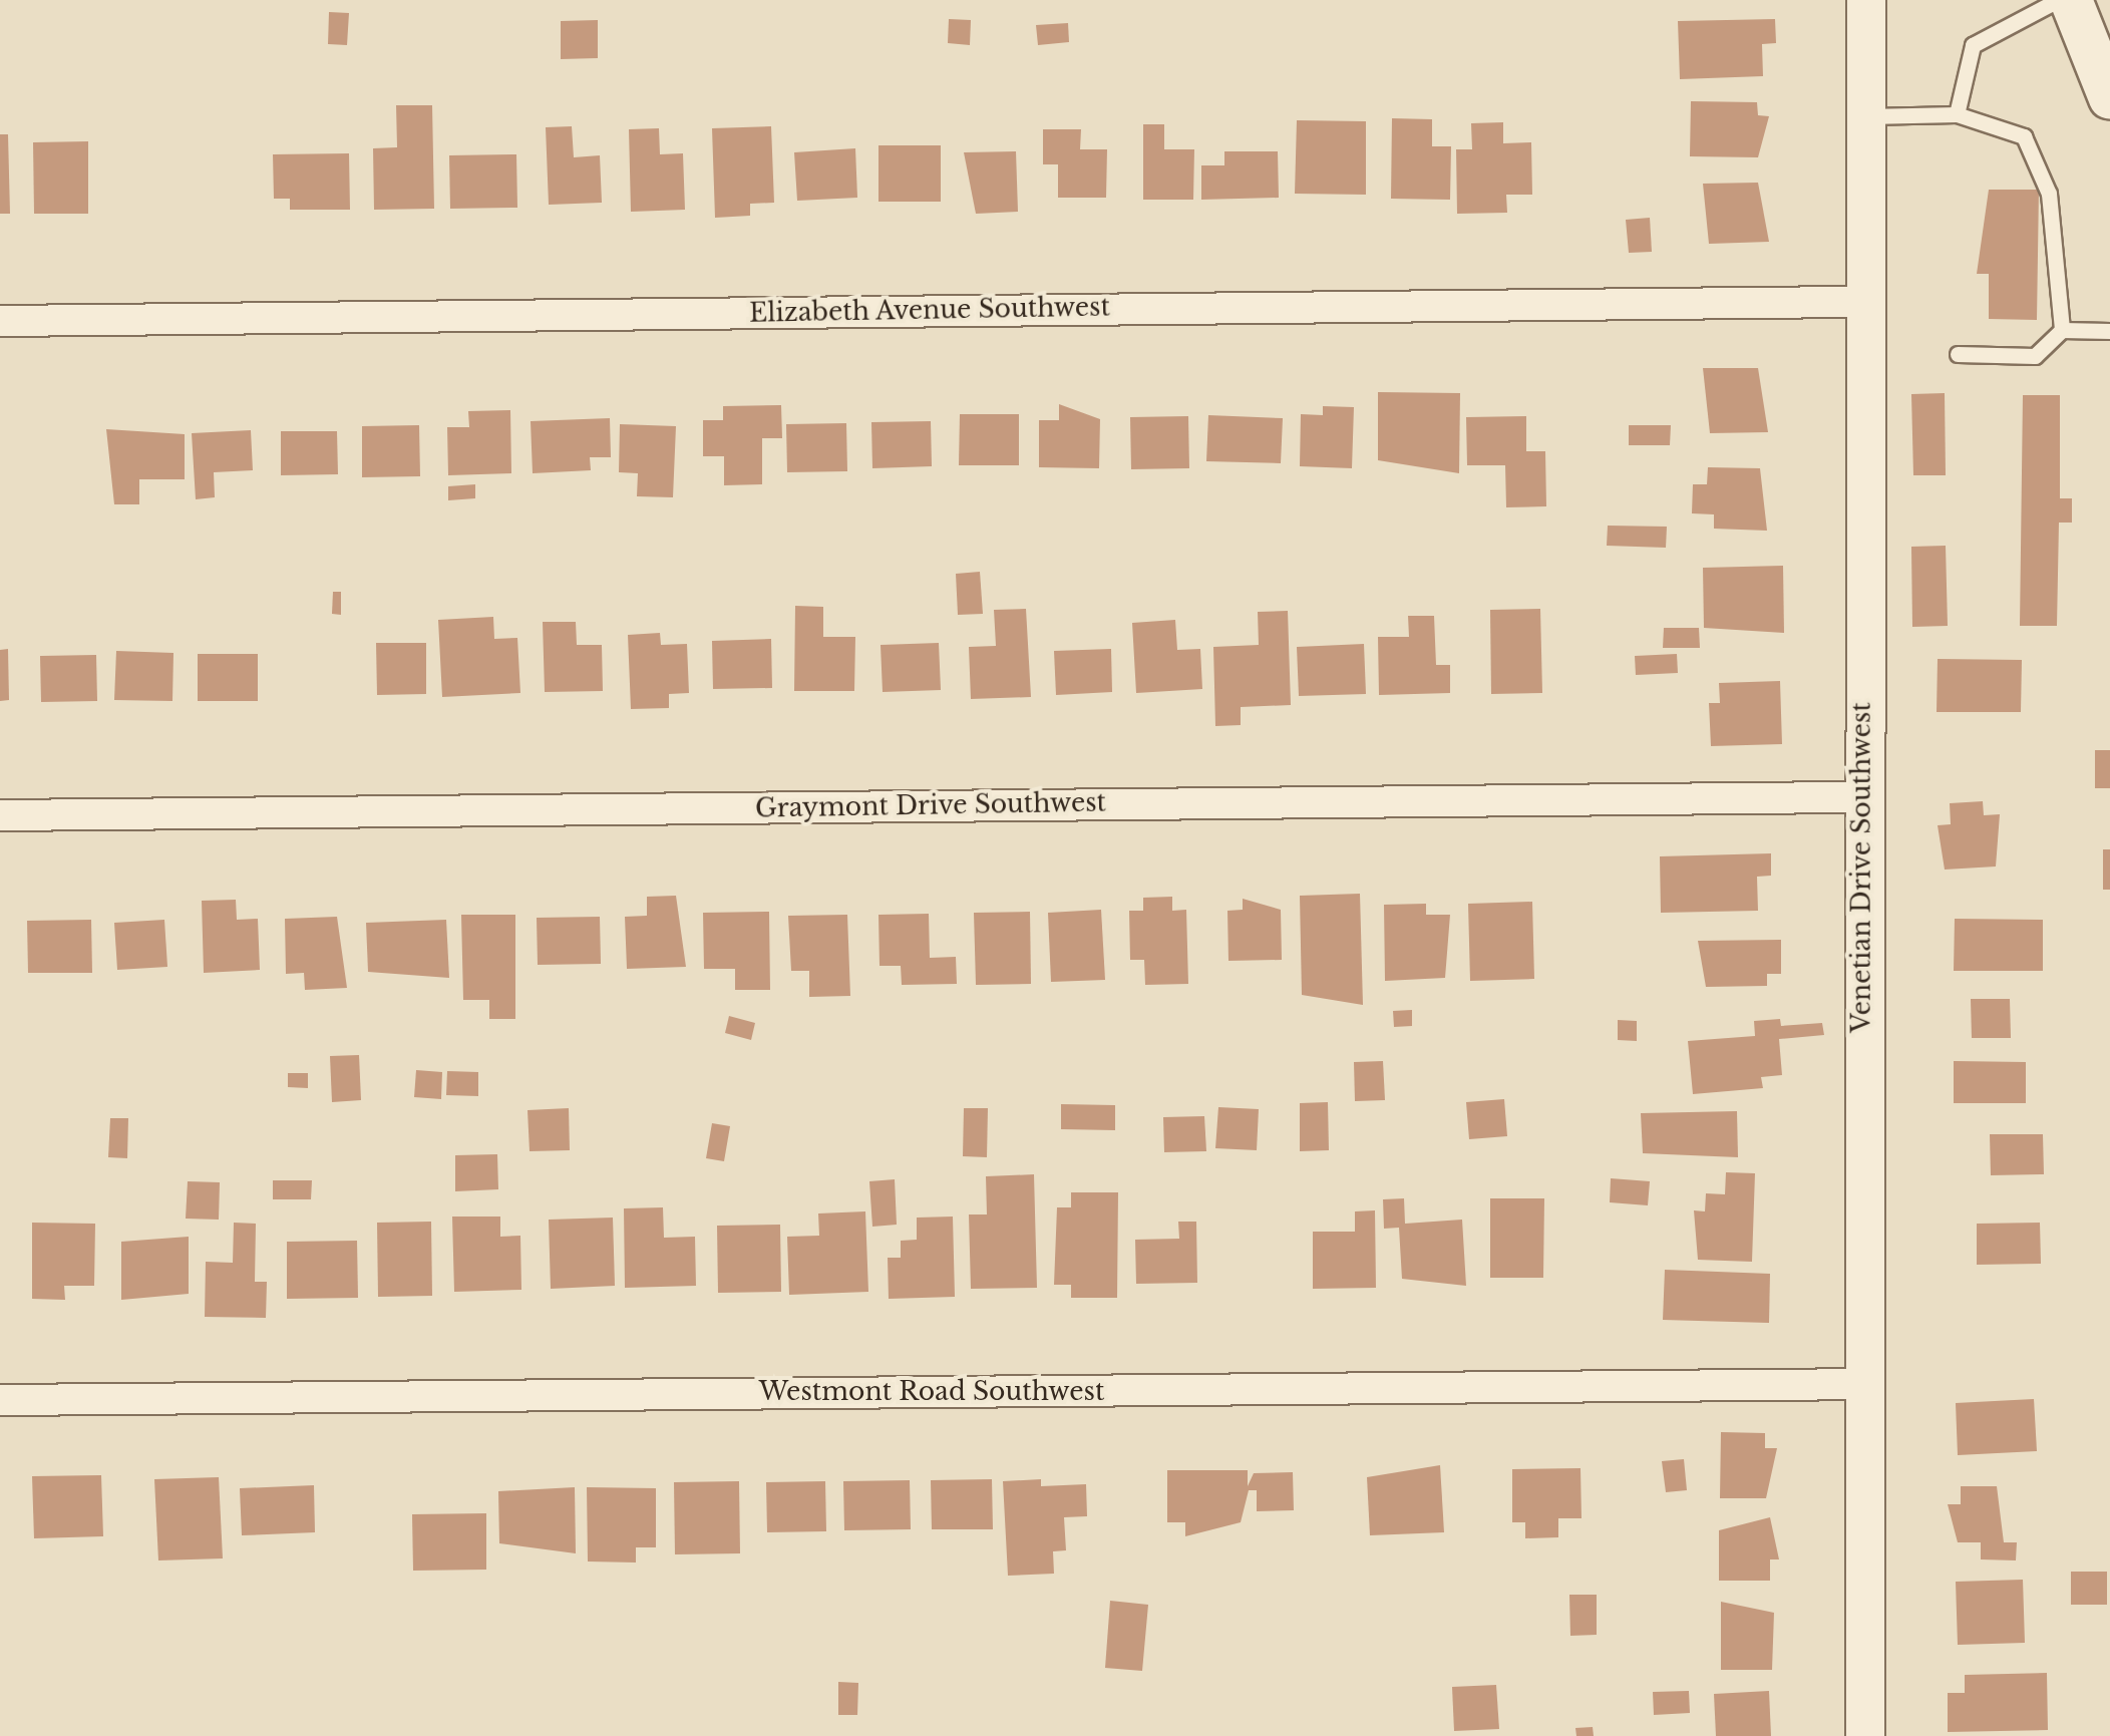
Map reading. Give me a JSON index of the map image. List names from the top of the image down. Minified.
{"streets":{"street":["Elizabeth Avenue Southwest","Graymont Drive Southwest","Venetian Drive Southwest","Westmont Road Southwest"]},"crossings":[["Elizabeth Avenue Southwest","Venetian Drive Southwest"],["Graymont Drive Southwest","Venetian Drive Southwest"],["Venetian Drive Southwest","Westmont Road Southwest"]]}
